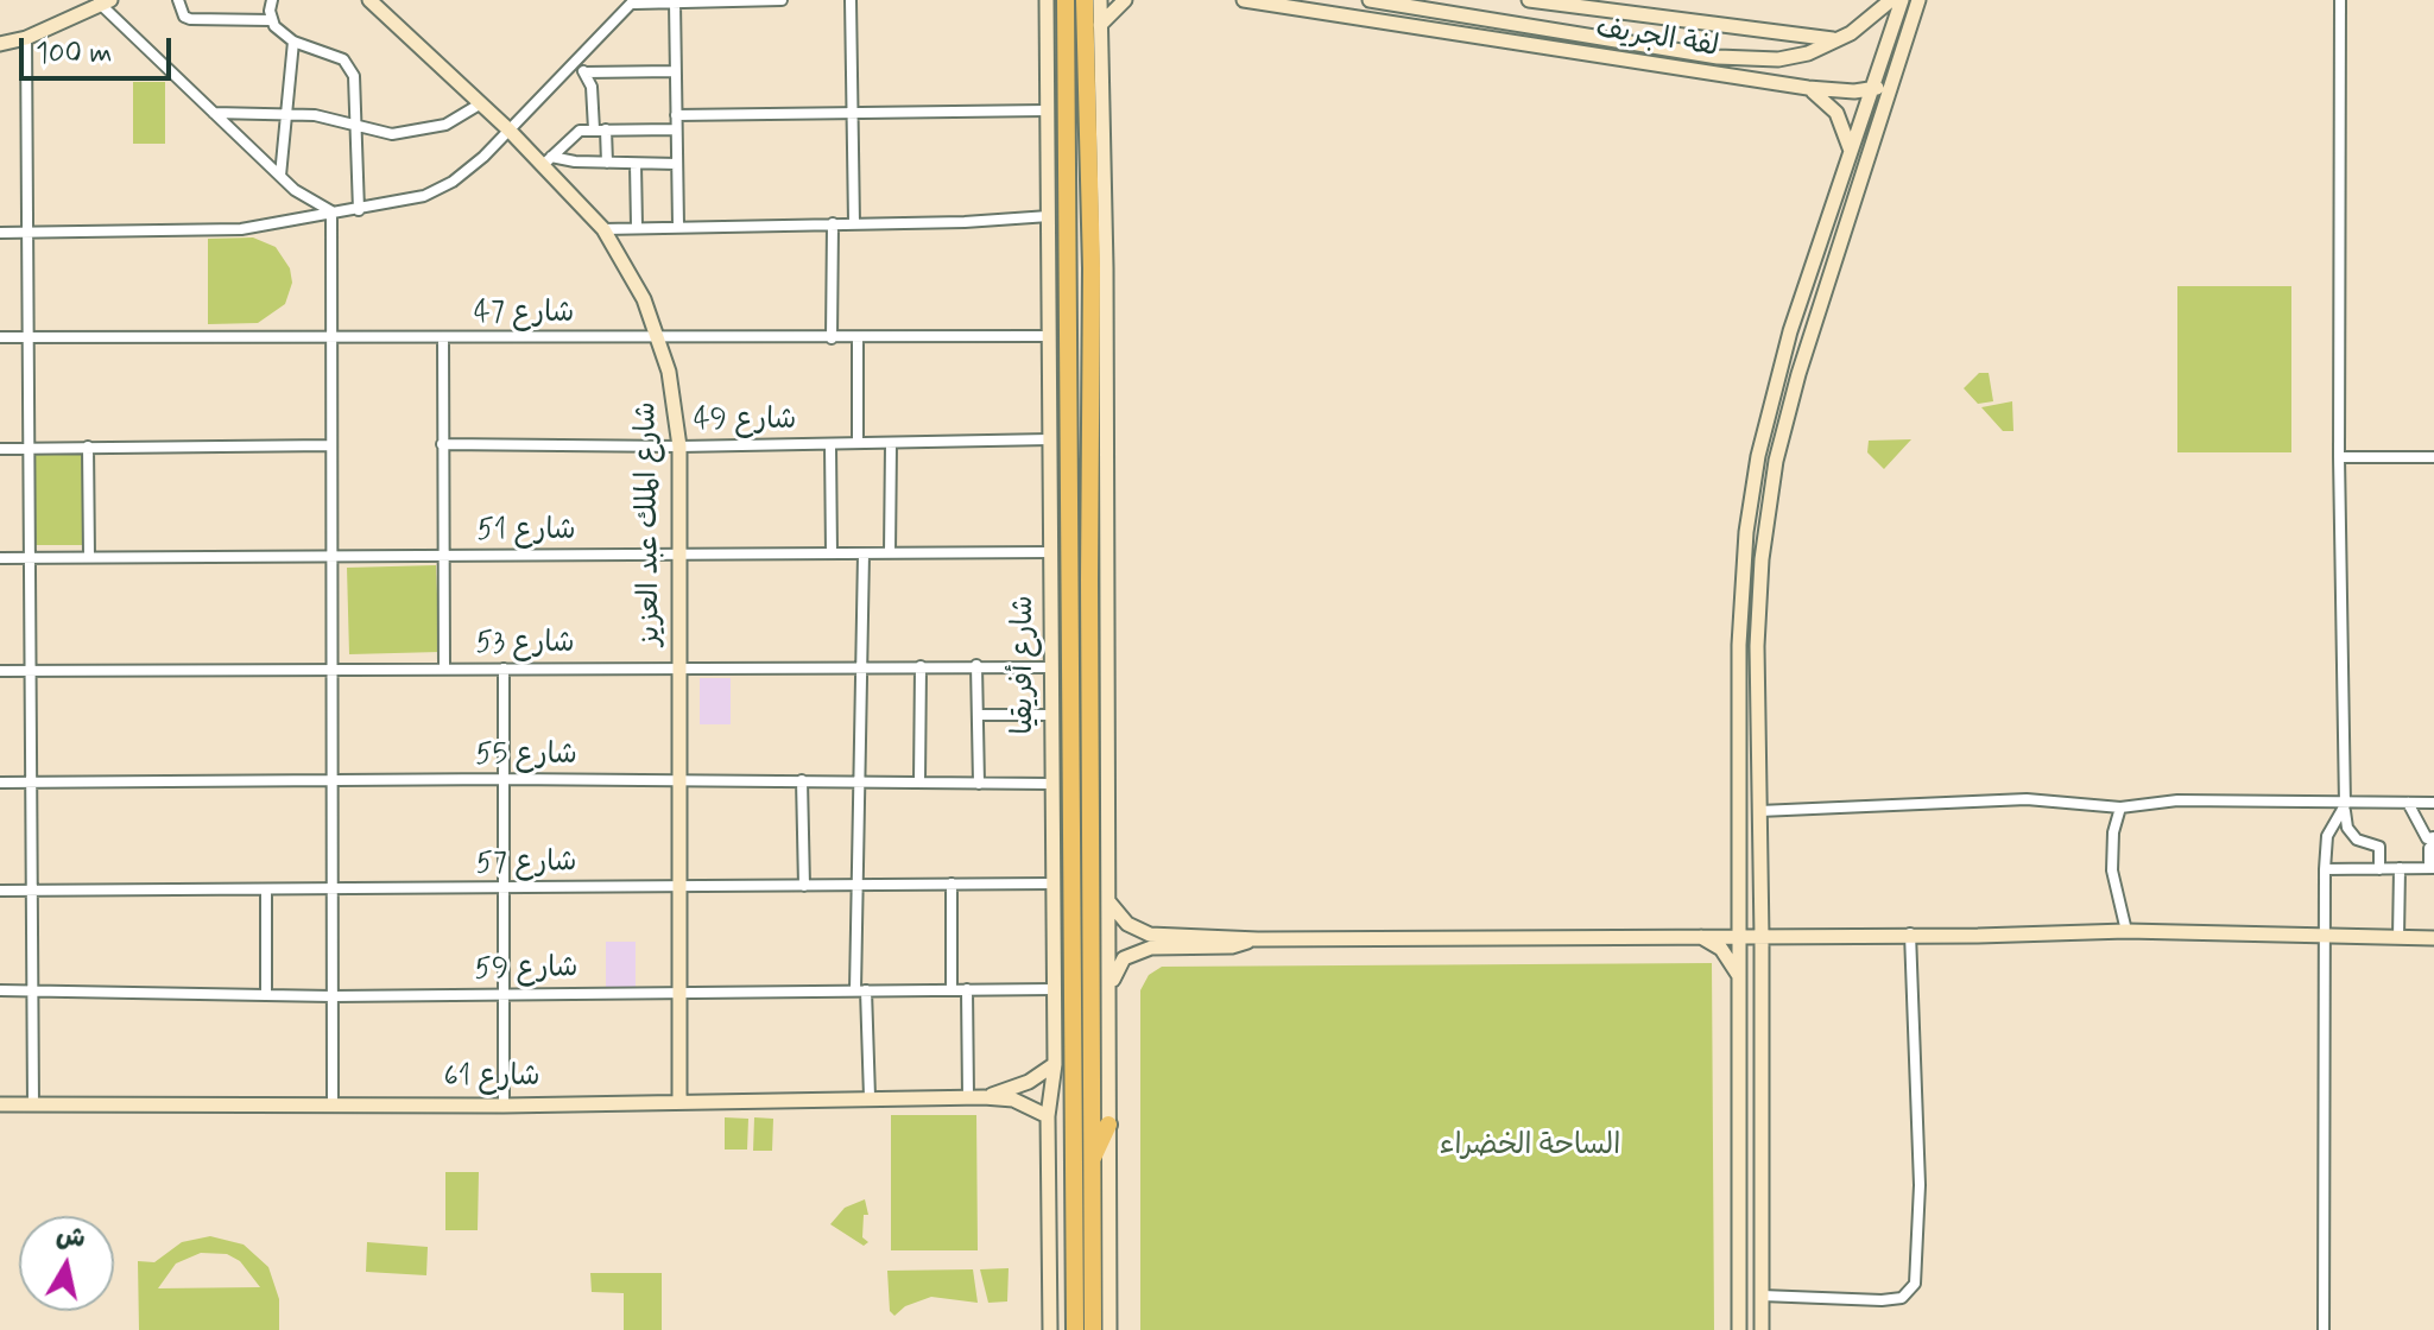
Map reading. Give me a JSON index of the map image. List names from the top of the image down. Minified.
{"streets":{"highway":["شارع أفريقيا"],"street":["لفة الجريف","شارع 47","شارع 49","شارع الملك عبد العزيز","شارع 51","شارع 53","شارع 55","شارع 57","شارع 59","شارع 61"]},"crossings":[["شارع 47","شارع الملك عبد العزيز"],["شارع 47","شارع أفريقيا"],["شارع 49","شارع الملك عبد العزيز"],["شارع 49","شارع أفريقيا"],["شارع الملك عبد العزيز","شارع 51"],["شارع الملك عبد العزيز","شارع 53"],["شارع الملك عبد العزيز","شارع 55"],["شارع الملك عبد العزيز","شارع 57"],["شارع الملك عبد العزيز","شارع 59"],["شارع الملك عبد العزيز","شارع 61"],["شارع 51","شارع أفريقيا"],["شارع 53","شارع أفريقيا"],["شارع أفريقيا","شارع 55"],["شارع أفريقيا","شارع 57"],["شارع أفريقيا","شارع 59"]],"parks":["الساحة الخضراء"],"scale_bar":"100 m","north":"top"}
